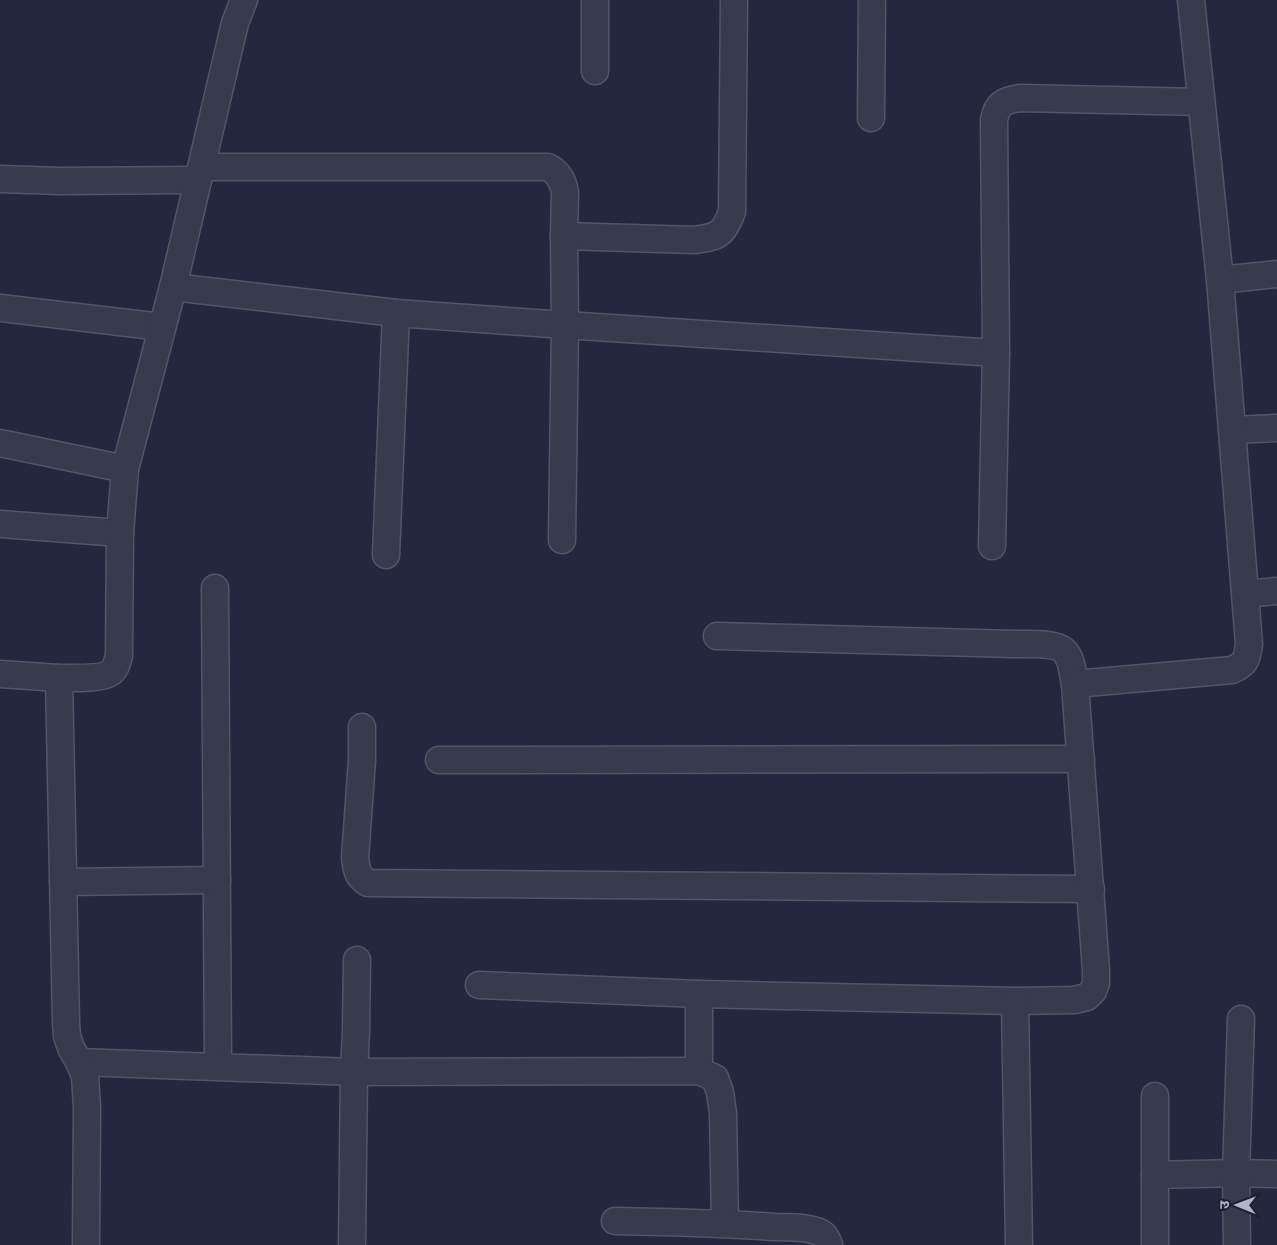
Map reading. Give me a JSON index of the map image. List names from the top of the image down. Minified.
{"north":"left"}
